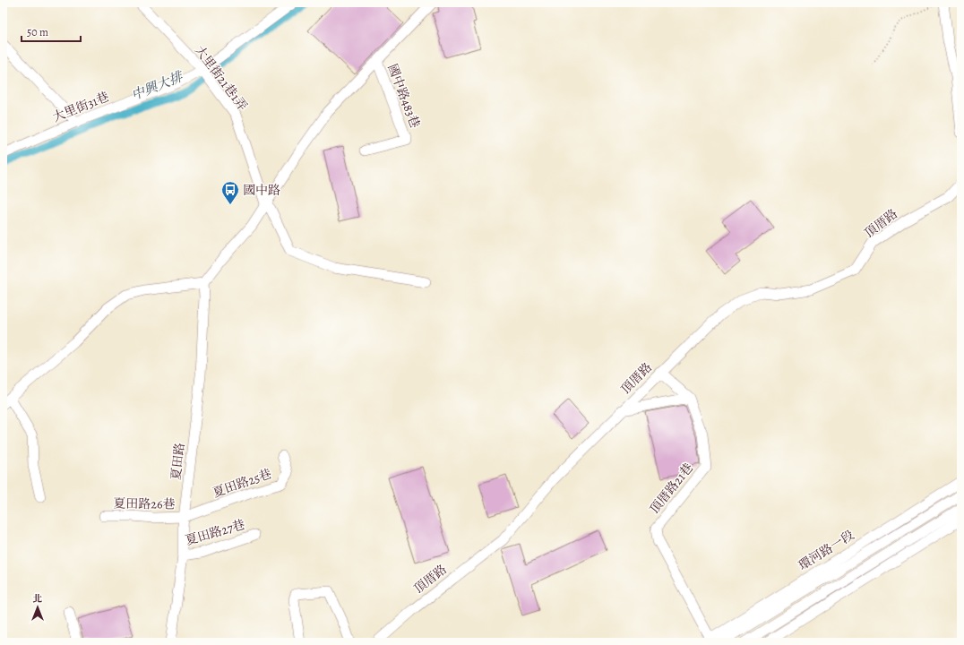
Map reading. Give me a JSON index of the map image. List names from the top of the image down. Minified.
{"streets":{"street":["大里街21巷1弄","國中路483巷","大里街31巷","頂厝路","夏田路","夏田路25巷","頂厝路21巷","夏田路26巷","夏田路27巷","環河路一段"]},"crossings":[["大里街21巷1弄","大里街31巷"],["頂厝路","頂厝路21巷"],["夏田路","夏田路25巷"],["夏田路","夏田路26巷"],["夏田路","夏田路27巷"],["夏田路25巷","夏田路26巷"],["頂厝路21巷","環河路一段"]],"water":["中興大排"],"places":{"bus stop":["國中路"]},"scale_bar":"50 m","north":"top"}
